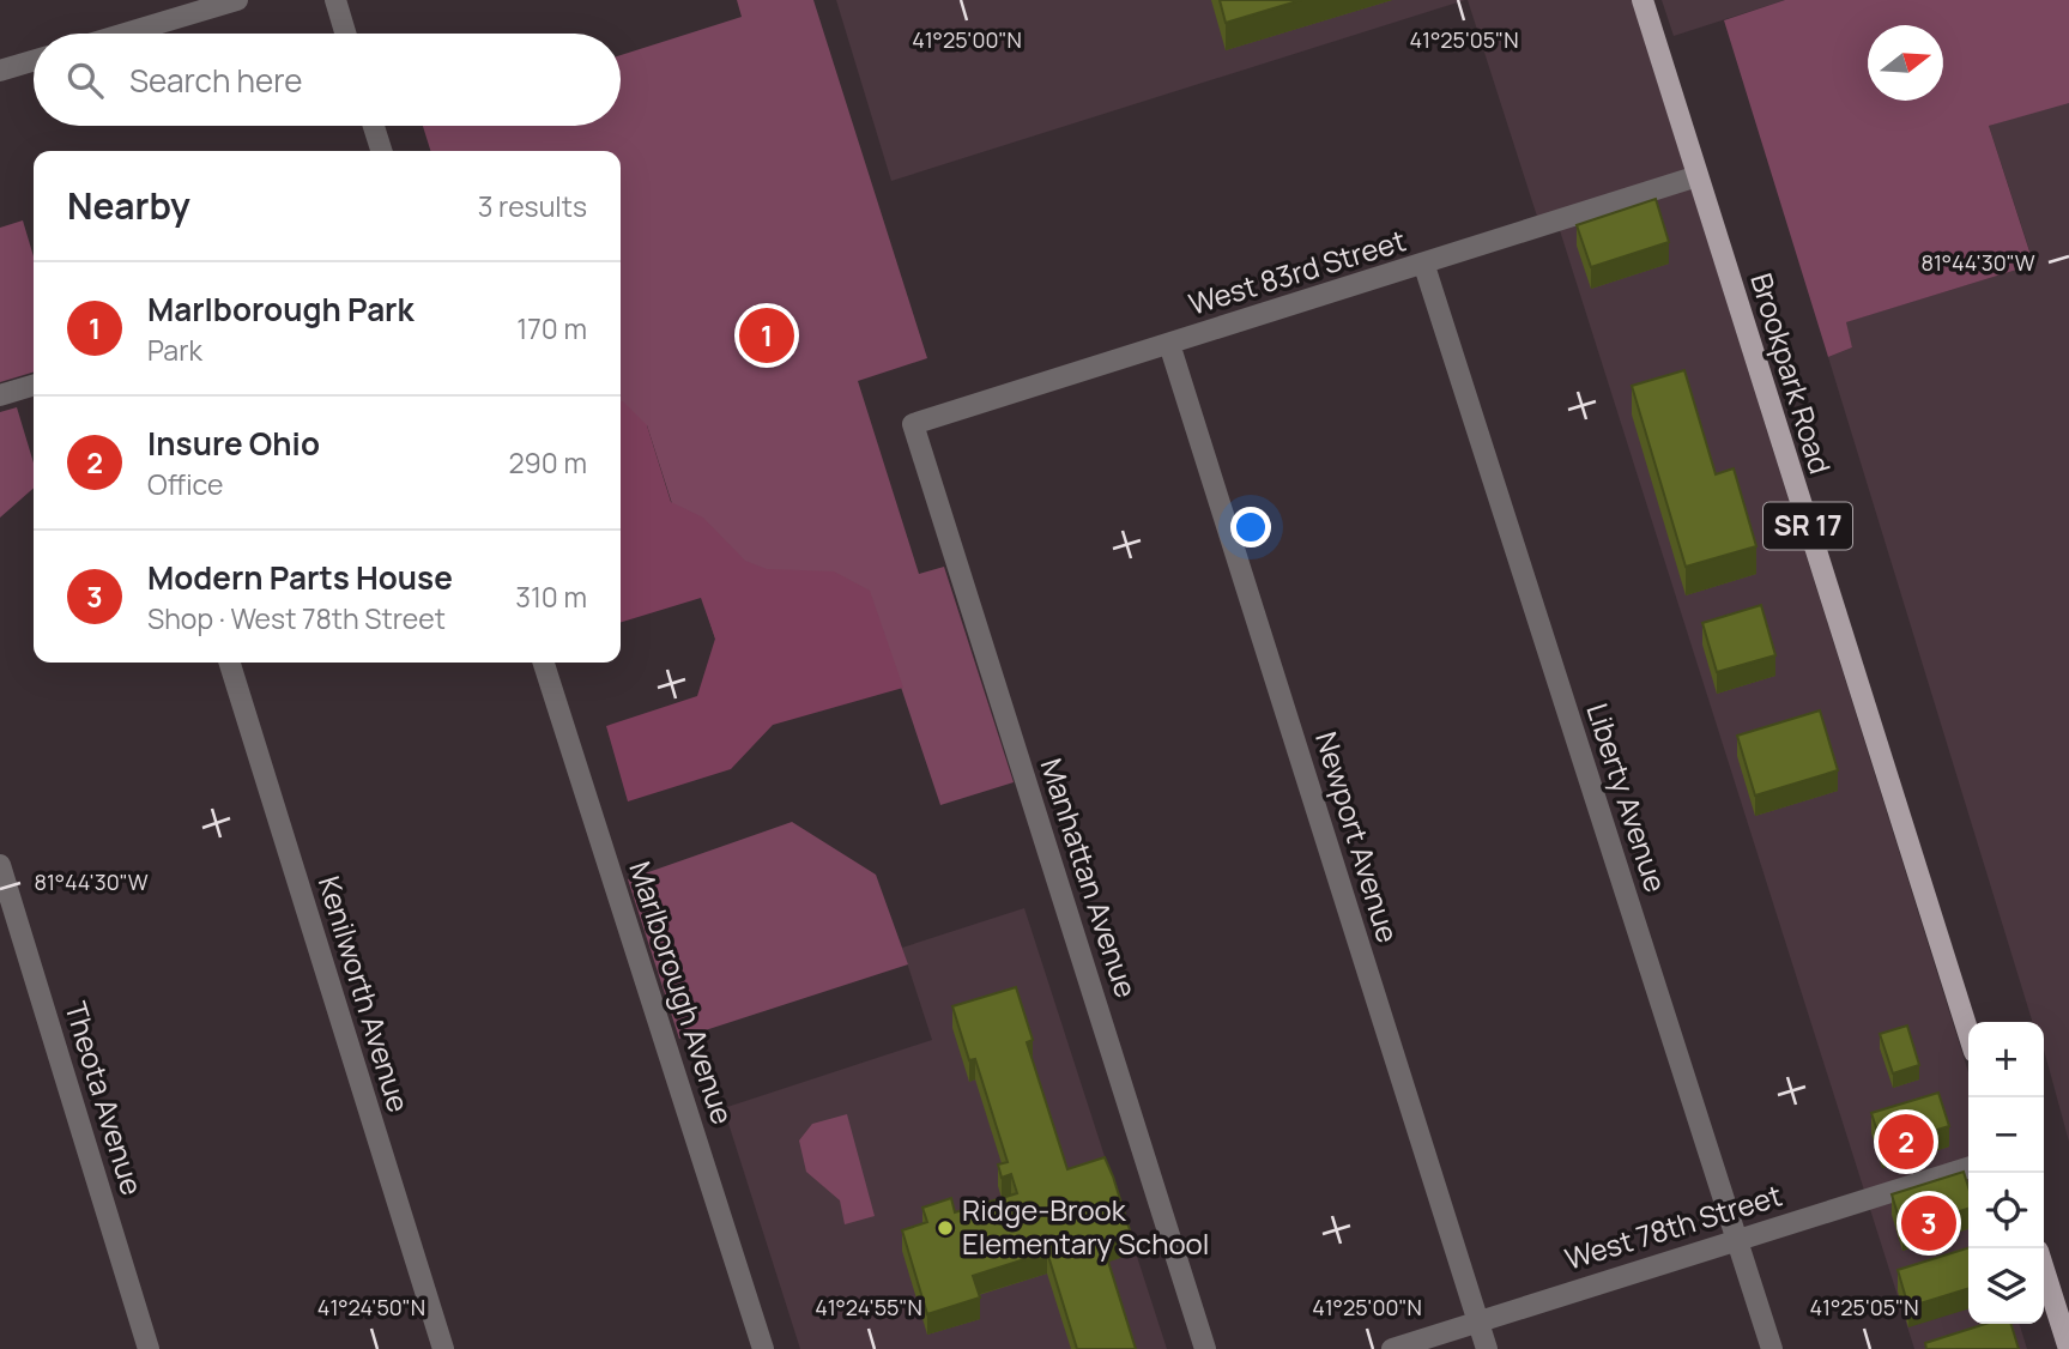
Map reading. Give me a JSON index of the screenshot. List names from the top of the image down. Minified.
{"streets":{"main road":["Brookpark Road","SR 17"],"street":["West 83rd Street","Liberty Avenue","Newport Avenue","Manhattan Avenue","Marlborough Avenue","Kenilworth Avenue","Theota Avenue","West 78th Street"]},"crossings":[["West 83rd Street","Brookpark Road"],["West 83rd Street","Liberty Avenue"],["West 83rd Street","Newport Avenue"],["West 83rd Street","Manhattan Avenue"],["Liberty Avenue","West 78th Street"],["Newport Avenue","West 78th Street"]],"places":["Ridge-Brook Elementary School"],"north":"right","page":{"search":"Search here","heading":["Nearby","3 results"],"list":[{"mark":"1","name":"Marlborough Park","note":"Park","value":"170 m"},{"mark":"2","name":"Insure Ohio","note":"Office","value":"290 m"},{"mark":"3","name":"Modern Parts House","note":"Shop · West 78th Street","value":"310 m"}],"pins":["1","2","3"],"map_buttons":["+","−"]},"coordinates":["41°25'00\"N","41°25'05\"N","81°44'30\"W","41°24'50\"N","41°24'55\"N"]}
